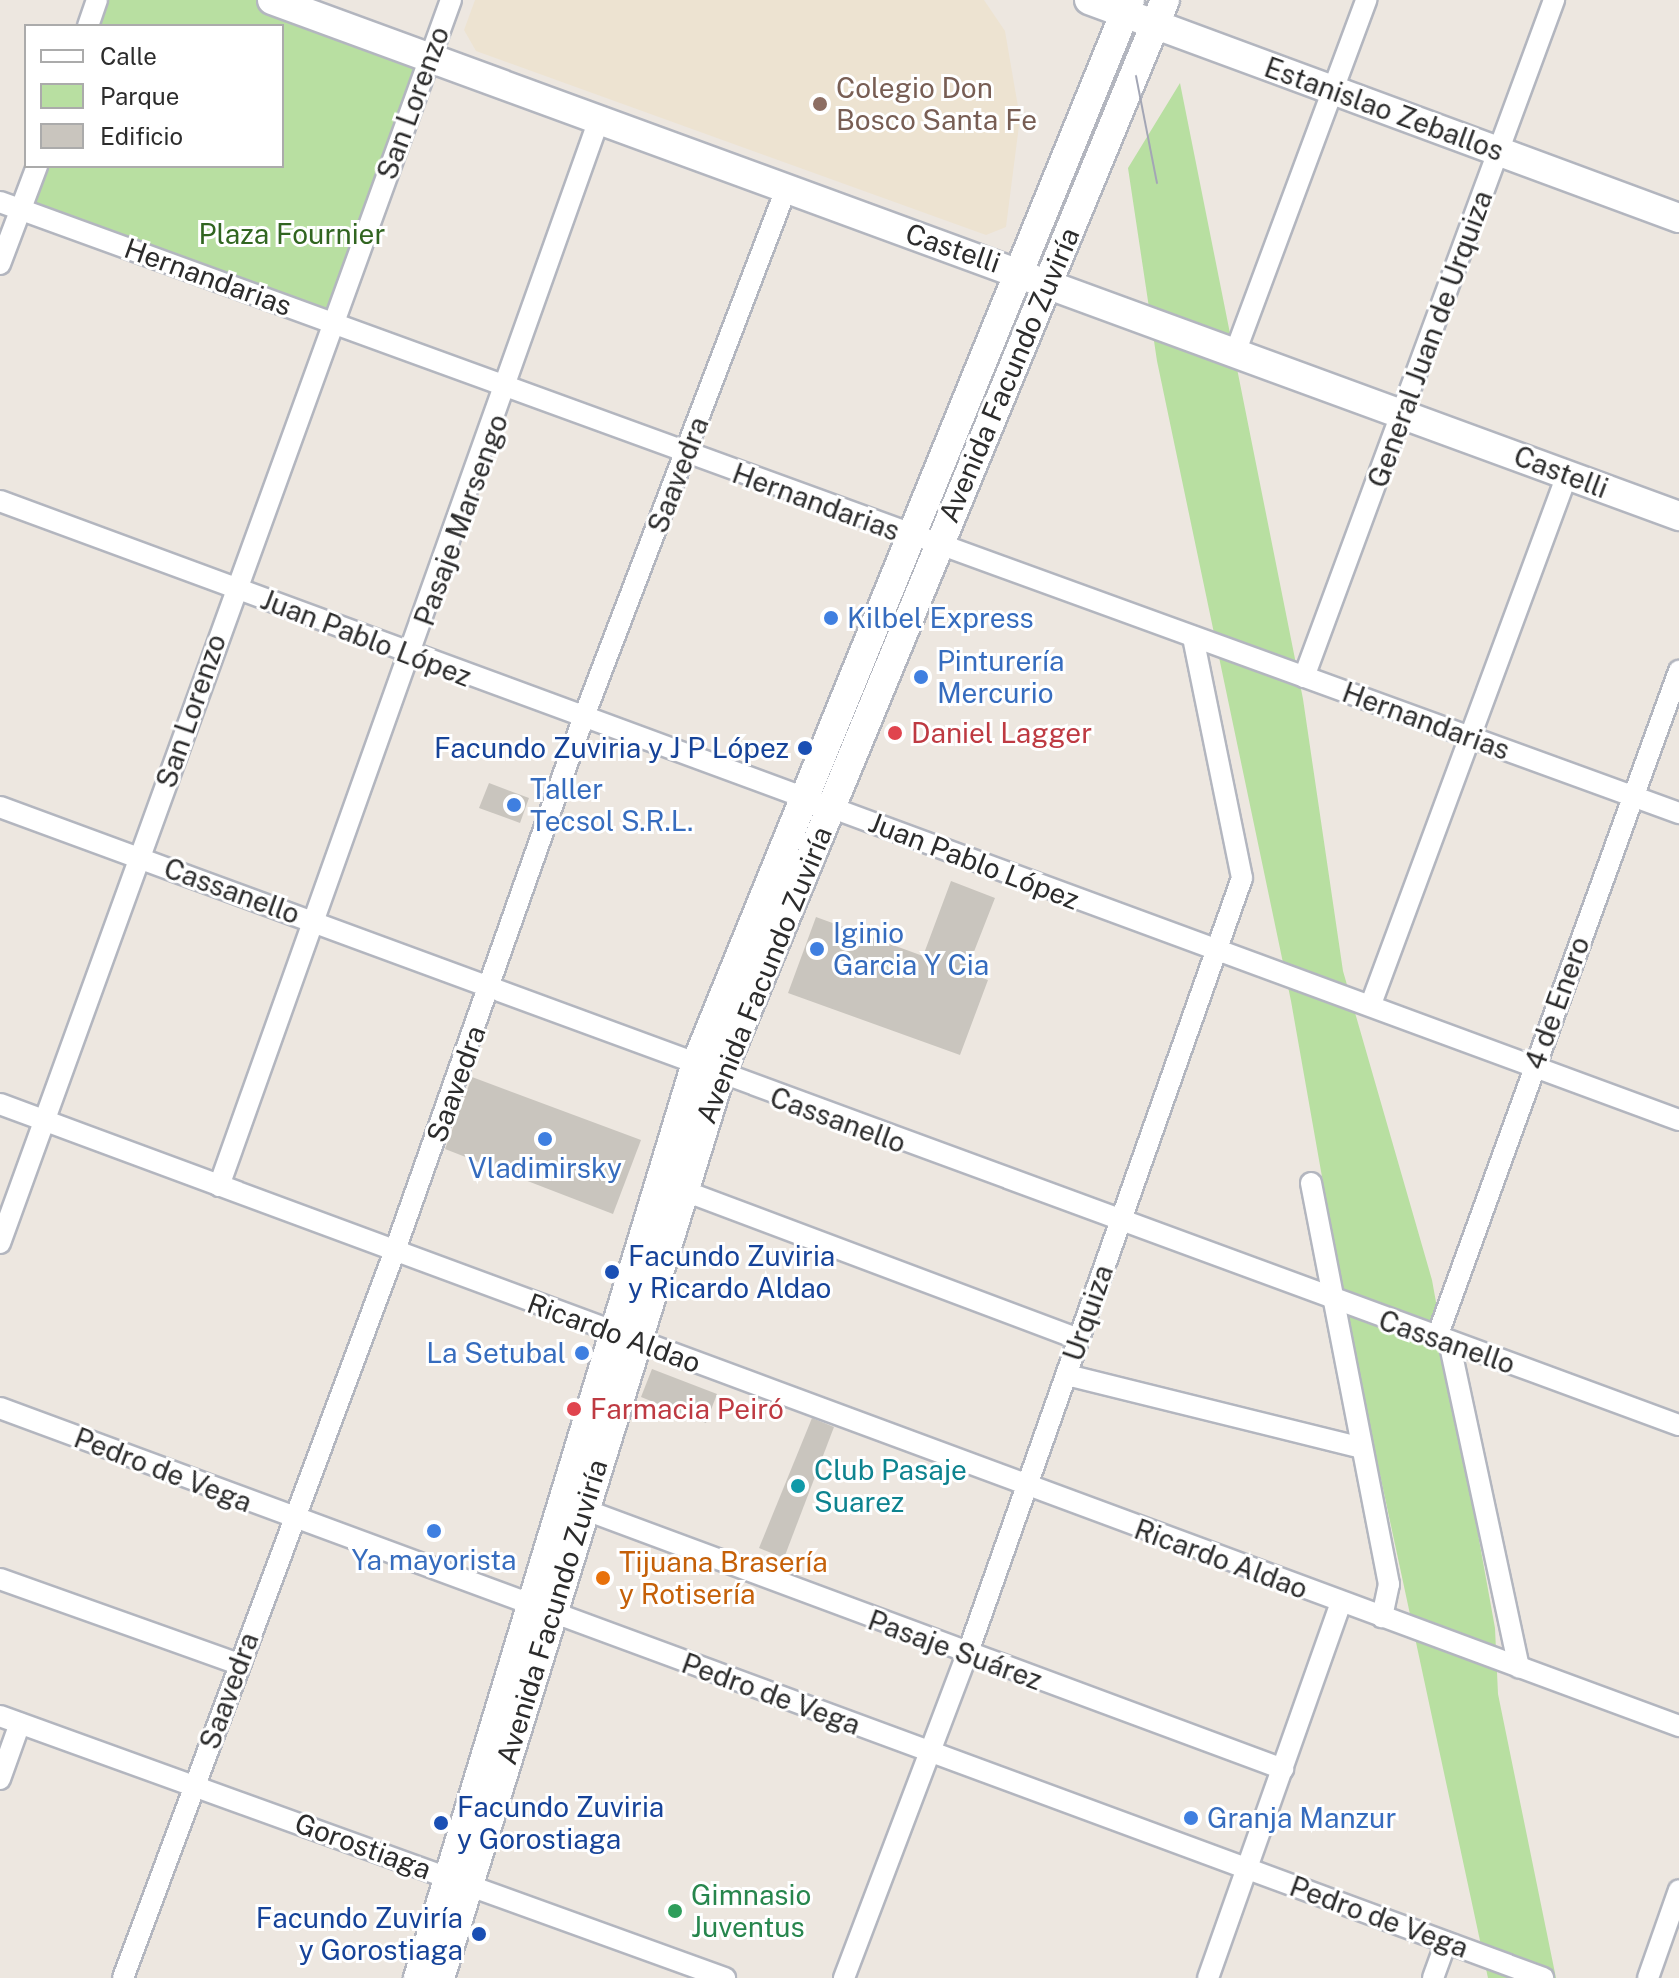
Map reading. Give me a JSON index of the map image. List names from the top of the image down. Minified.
{"streets":{"main road":["Estanislao Zeballos","Castelli","Avenida Facundo Zuviría"],"street":["San Lorenzo","Hernandarias","General Juan de Urquiza","Saavedra","Pasaje Marsengo","Juan Pablo López","Cassanello","4 de Enero","Urquiza","Ricardo Aldao","Pedro de Vega","Pasaje Suárez","Gorostiaga"]},"crossings":[["San Lorenzo","Castelli"],["San Lorenzo","Hernandarias"],["San Lorenzo","Juan Pablo López"],["San Lorenzo","Cassanello"],["San Lorenzo","Ricardo Aldao"],["Estanislao Zeballos","General Juan de Urquiza"],["Estanislao Zeballos","Avenida Facundo Zuviría"],["Castelli","General Juan de Urquiza"],["Castelli","Avenida Facundo Zuviría"],["Castelli","Saavedra"],["Castelli","Pasaje Marsengo"],["Hernandarias","General Juan de Urquiza"],["Hernandarias","Avenida Facundo Zuviría"],["Hernandarias","Saavedra"],["Hernandarias","Pasaje Marsengo"],["Hernandarias","4 de Enero"],["Hernandarias","Urquiza"],["Avenida Facundo Zuviría","Juan Pablo López"],["Avenida Facundo Zuviría","Cassanello"],["Avenida Facundo Zuviría","Ricardo Aldao"],["Avenida Facundo Zuviría","Pedro de Vega"],["Avenida Facundo Zuviría","Pasaje Suárez"],["Avenida Facundo Zuviría","Gorostiaga"],["Saavedra","Juan Pablo López"],["Saavedra","Cassanello"],["Saavedra","Ricardo Aldao"],["Saavedra","Pedro de Vega"],["Saavedra","Gorostiaga"],["Pasaje Marsengo","Juan Pablo López"],["Pasaje Marsengo","Cassanello"],["Pasaje Marsengo","Ricardo Aldao"],["Juan Pablo López","4 de Enero"],["Juan Pablo López","Urquiza"],["Cassanello","4 de Enero"],["Cassanello","Urquiza"],["Urquiza","Ricardo Aldao"],["Urquiza","Pedro de Vega"],["Urquiza","Pasaje Suárez"]],"parks":["Plaza Fournier"],"places":["Colegio Don Bosco Santa Fe","Kilbel Express","Pinturería Mercurio","Daniel Lagger","Facundo Zuviria y J P López","Taller Tecsol S.R.L.","Iginio Garcia Y Cia","Vladimirsky","Facundo Zuviria y Ricardo Aldao","La Setubal","Farmacia Peiró","Club Pasaje Suarez","Ya mayorista","Tijuana Brasería y Rotisería","Granja Manzur","Facundo Zuviria y Gorostiaga","Gimnasio Juventus","Facundo Zuviría y Gorostiaga"],"legend":["Calle","Parque","Edificio"]}
